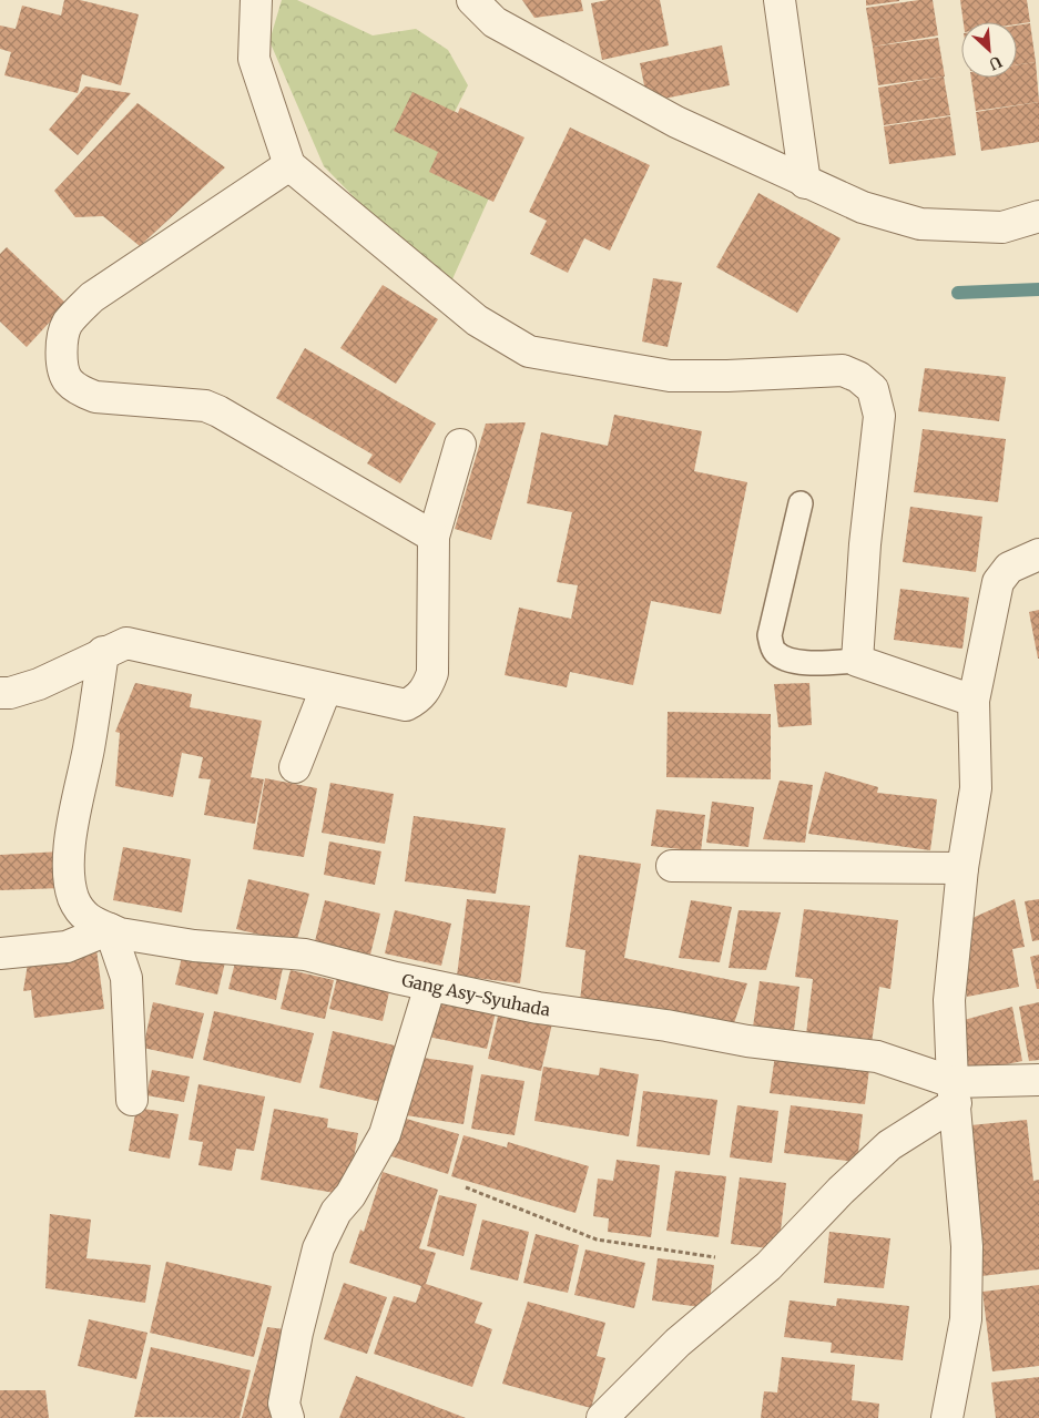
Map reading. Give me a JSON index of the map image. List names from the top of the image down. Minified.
{"streets":{"street":["Gang Asy-Syuhada"]},"north":"bottom right"}
